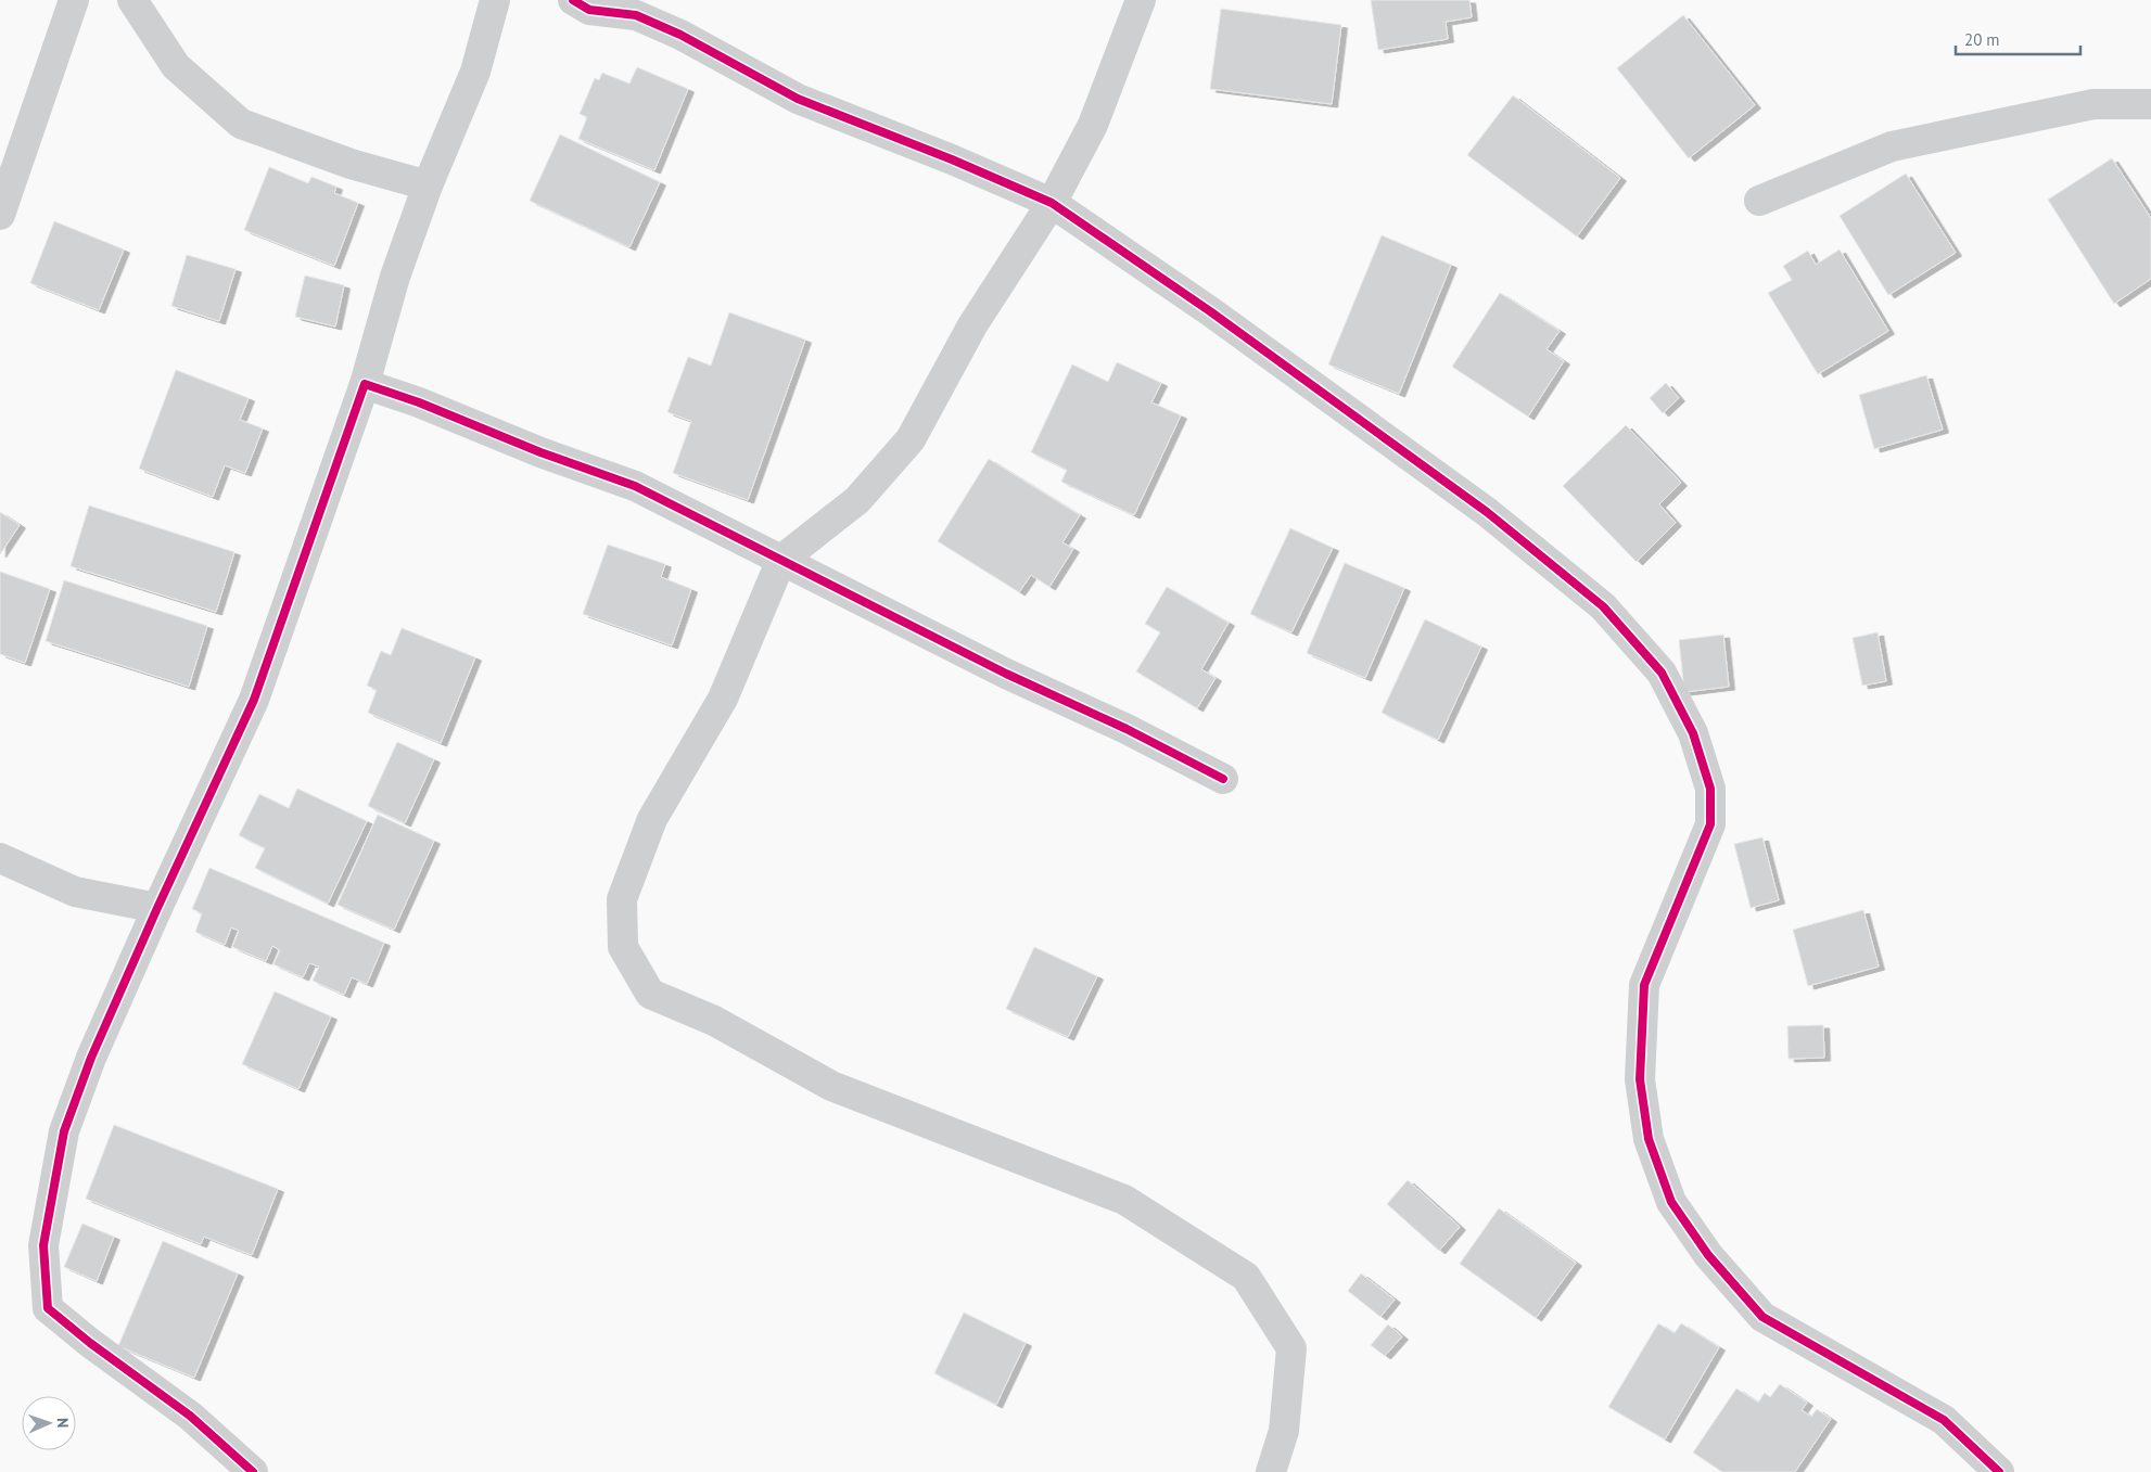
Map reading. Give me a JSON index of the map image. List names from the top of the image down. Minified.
{"scale_bar":"20 m","north":"right"}
